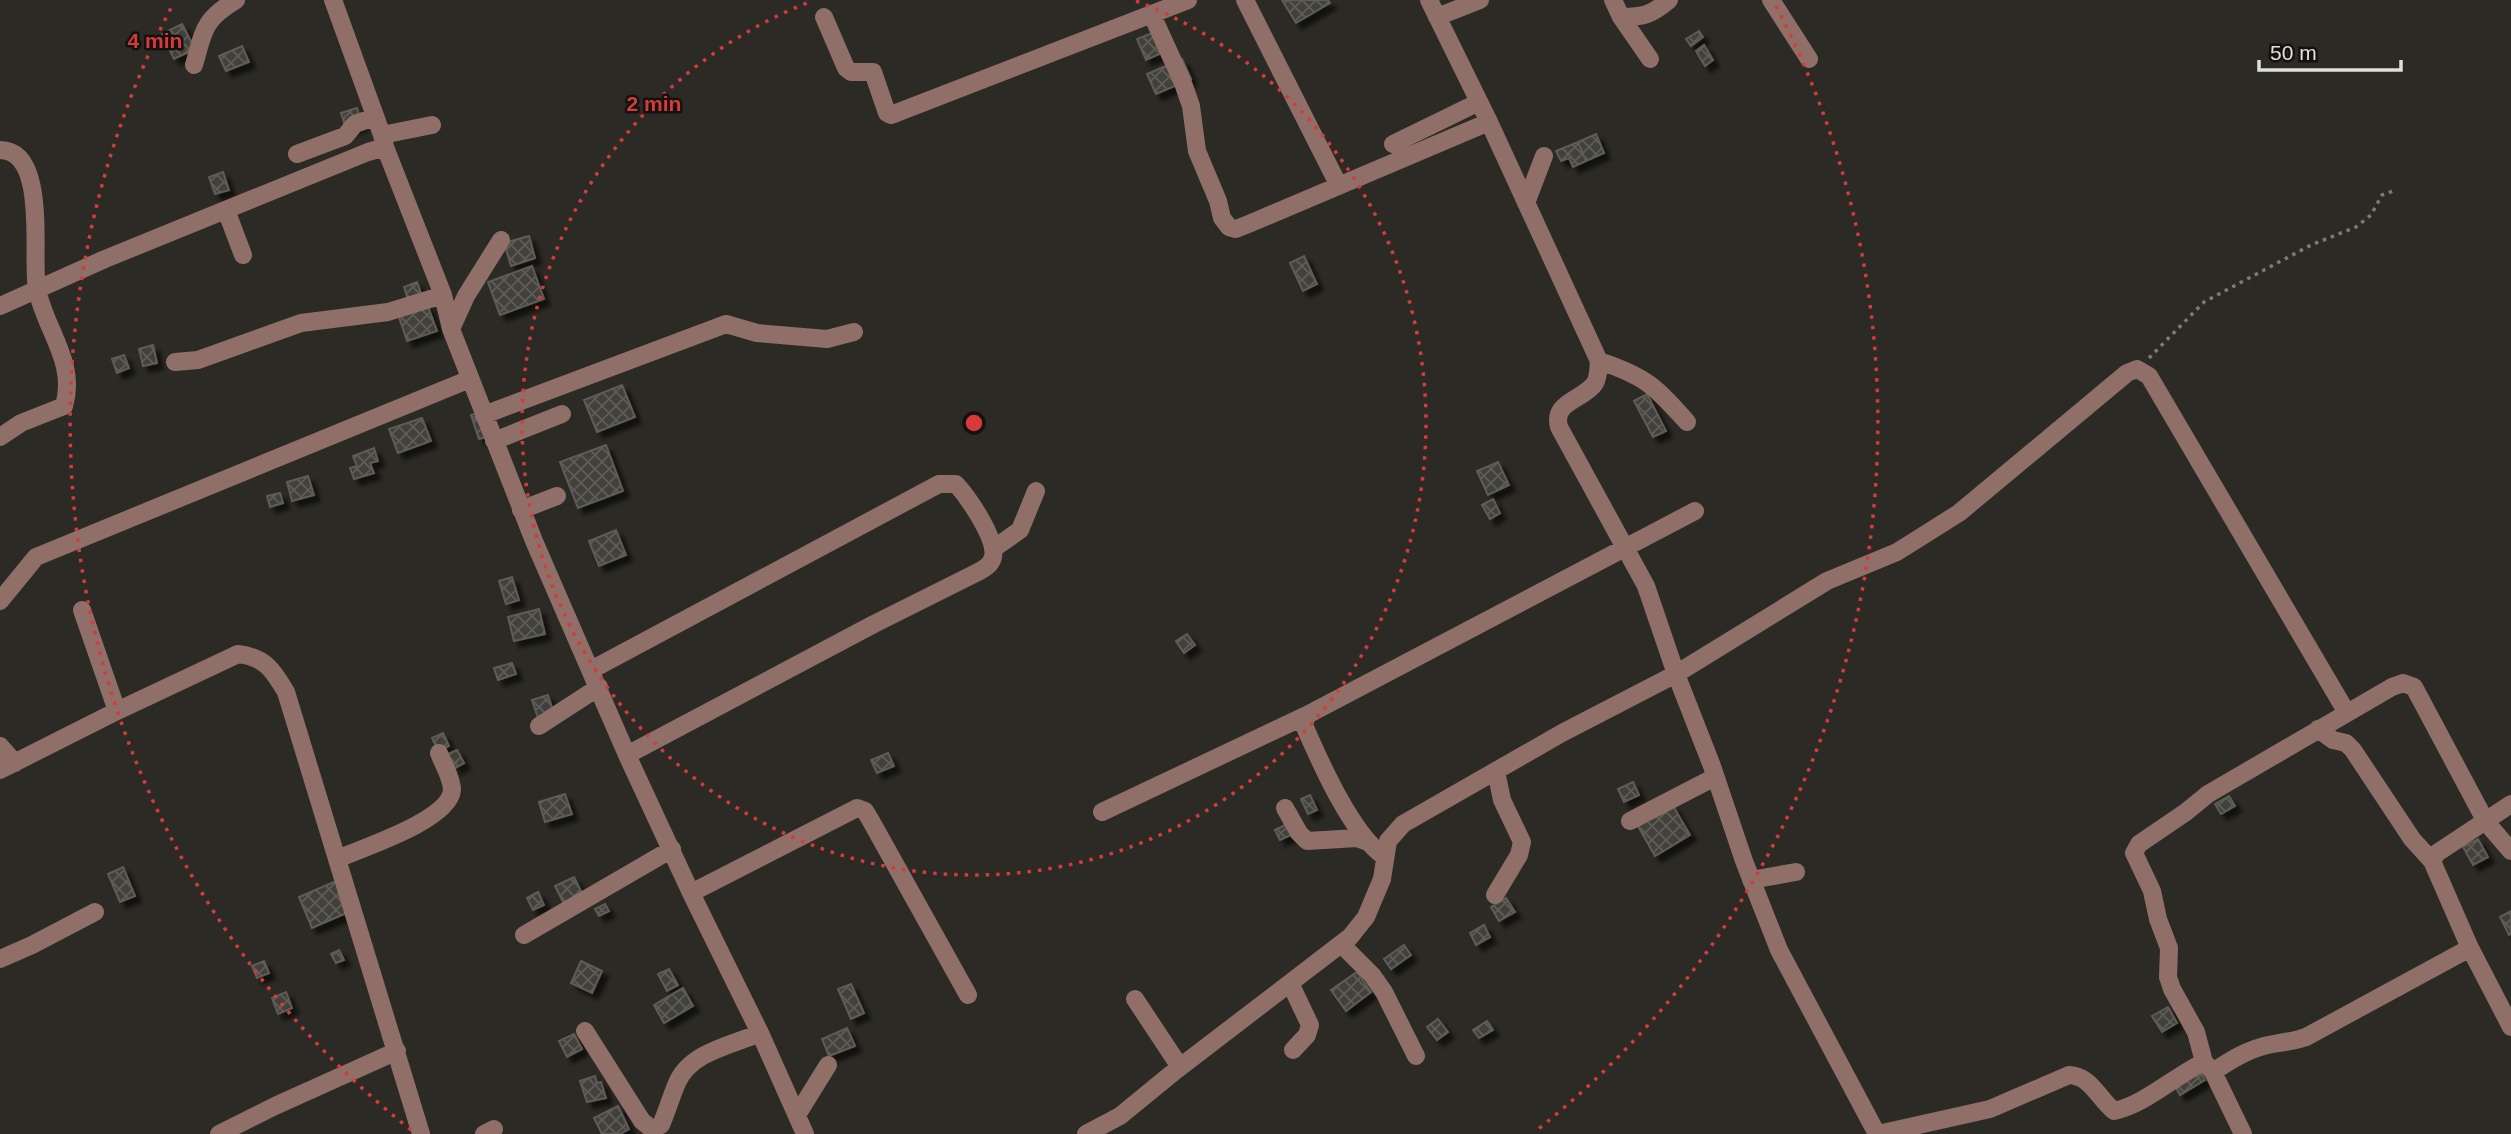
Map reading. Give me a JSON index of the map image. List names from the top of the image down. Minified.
{"scale_bar":"50 m","rings":["4 min","2 min"]}
